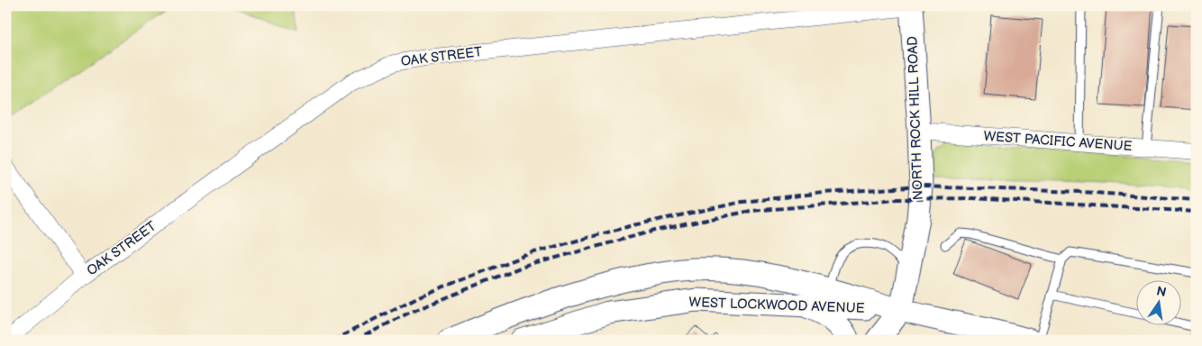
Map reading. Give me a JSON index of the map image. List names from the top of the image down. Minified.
{"streets":{"main road":["NORTH ROCK HILL ROAD","WEST LOCKWOOD AVENUE"],"street":["OAK STREET","WEST PACIFIC AVENUE"]},"crossings":[["OAK STREET","NORTH ROCK HILL ROAD"],["NORTH ROCK HILL ROAD","WEST PACIFIC AVENUE"],["NORTH ROCK HILL ROAD","WEST LOCKWOOD AVENUE"]],"north":"top"}
